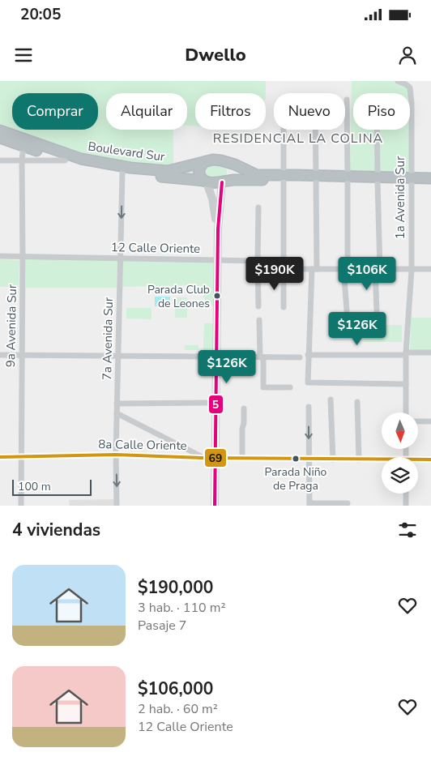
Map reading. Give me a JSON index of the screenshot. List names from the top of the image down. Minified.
{"streets":{"highway":["Boulevard Sur"],"street":["1a Avenida Sur","12 Calle Oriente","9a Avenida Sur","7a Avenida Sur","8a Calle Oriente"]},"crossings":[["Boulevard Sur","9a Avenida Sur"],["Boulevard Sur","7a Avenida Sur"],["1a Avenida Sur","12 Calle Oriente"],["12 Calle Oriente","9a Avenida Sur"],["12 Calle Oriente","7a Avenida Sur"],["9a Avenida Sur","8a Calle Oriente"],["7a Avenida Sur","8a Calle Oriente"]],"one_way":["7a Avenida Sur"],"districts":["RESIDENCIAL LA COLINA"],"places":["Parada Club de Leones","Parada Niño de Praga"],"lines":["transit line 5","transit line 69"],"scale_bar":"100 m","north":"bottom","page":{"status":"20:05","header":"Dwello","chip":["Comprar","Alquilar","Filtros","Nuevo","Piso"],"price":["$190K","$106K","$126K","$126K"],"scale":"100 m","heading":"4 viviendas","list":[{"name":"$190,000","note":"3 hab. · 110 m² · Pasaje 7"},{"name":"$106,000","note":"2 hab. · 60 m² · 12 Calle Oriente"}]}}
